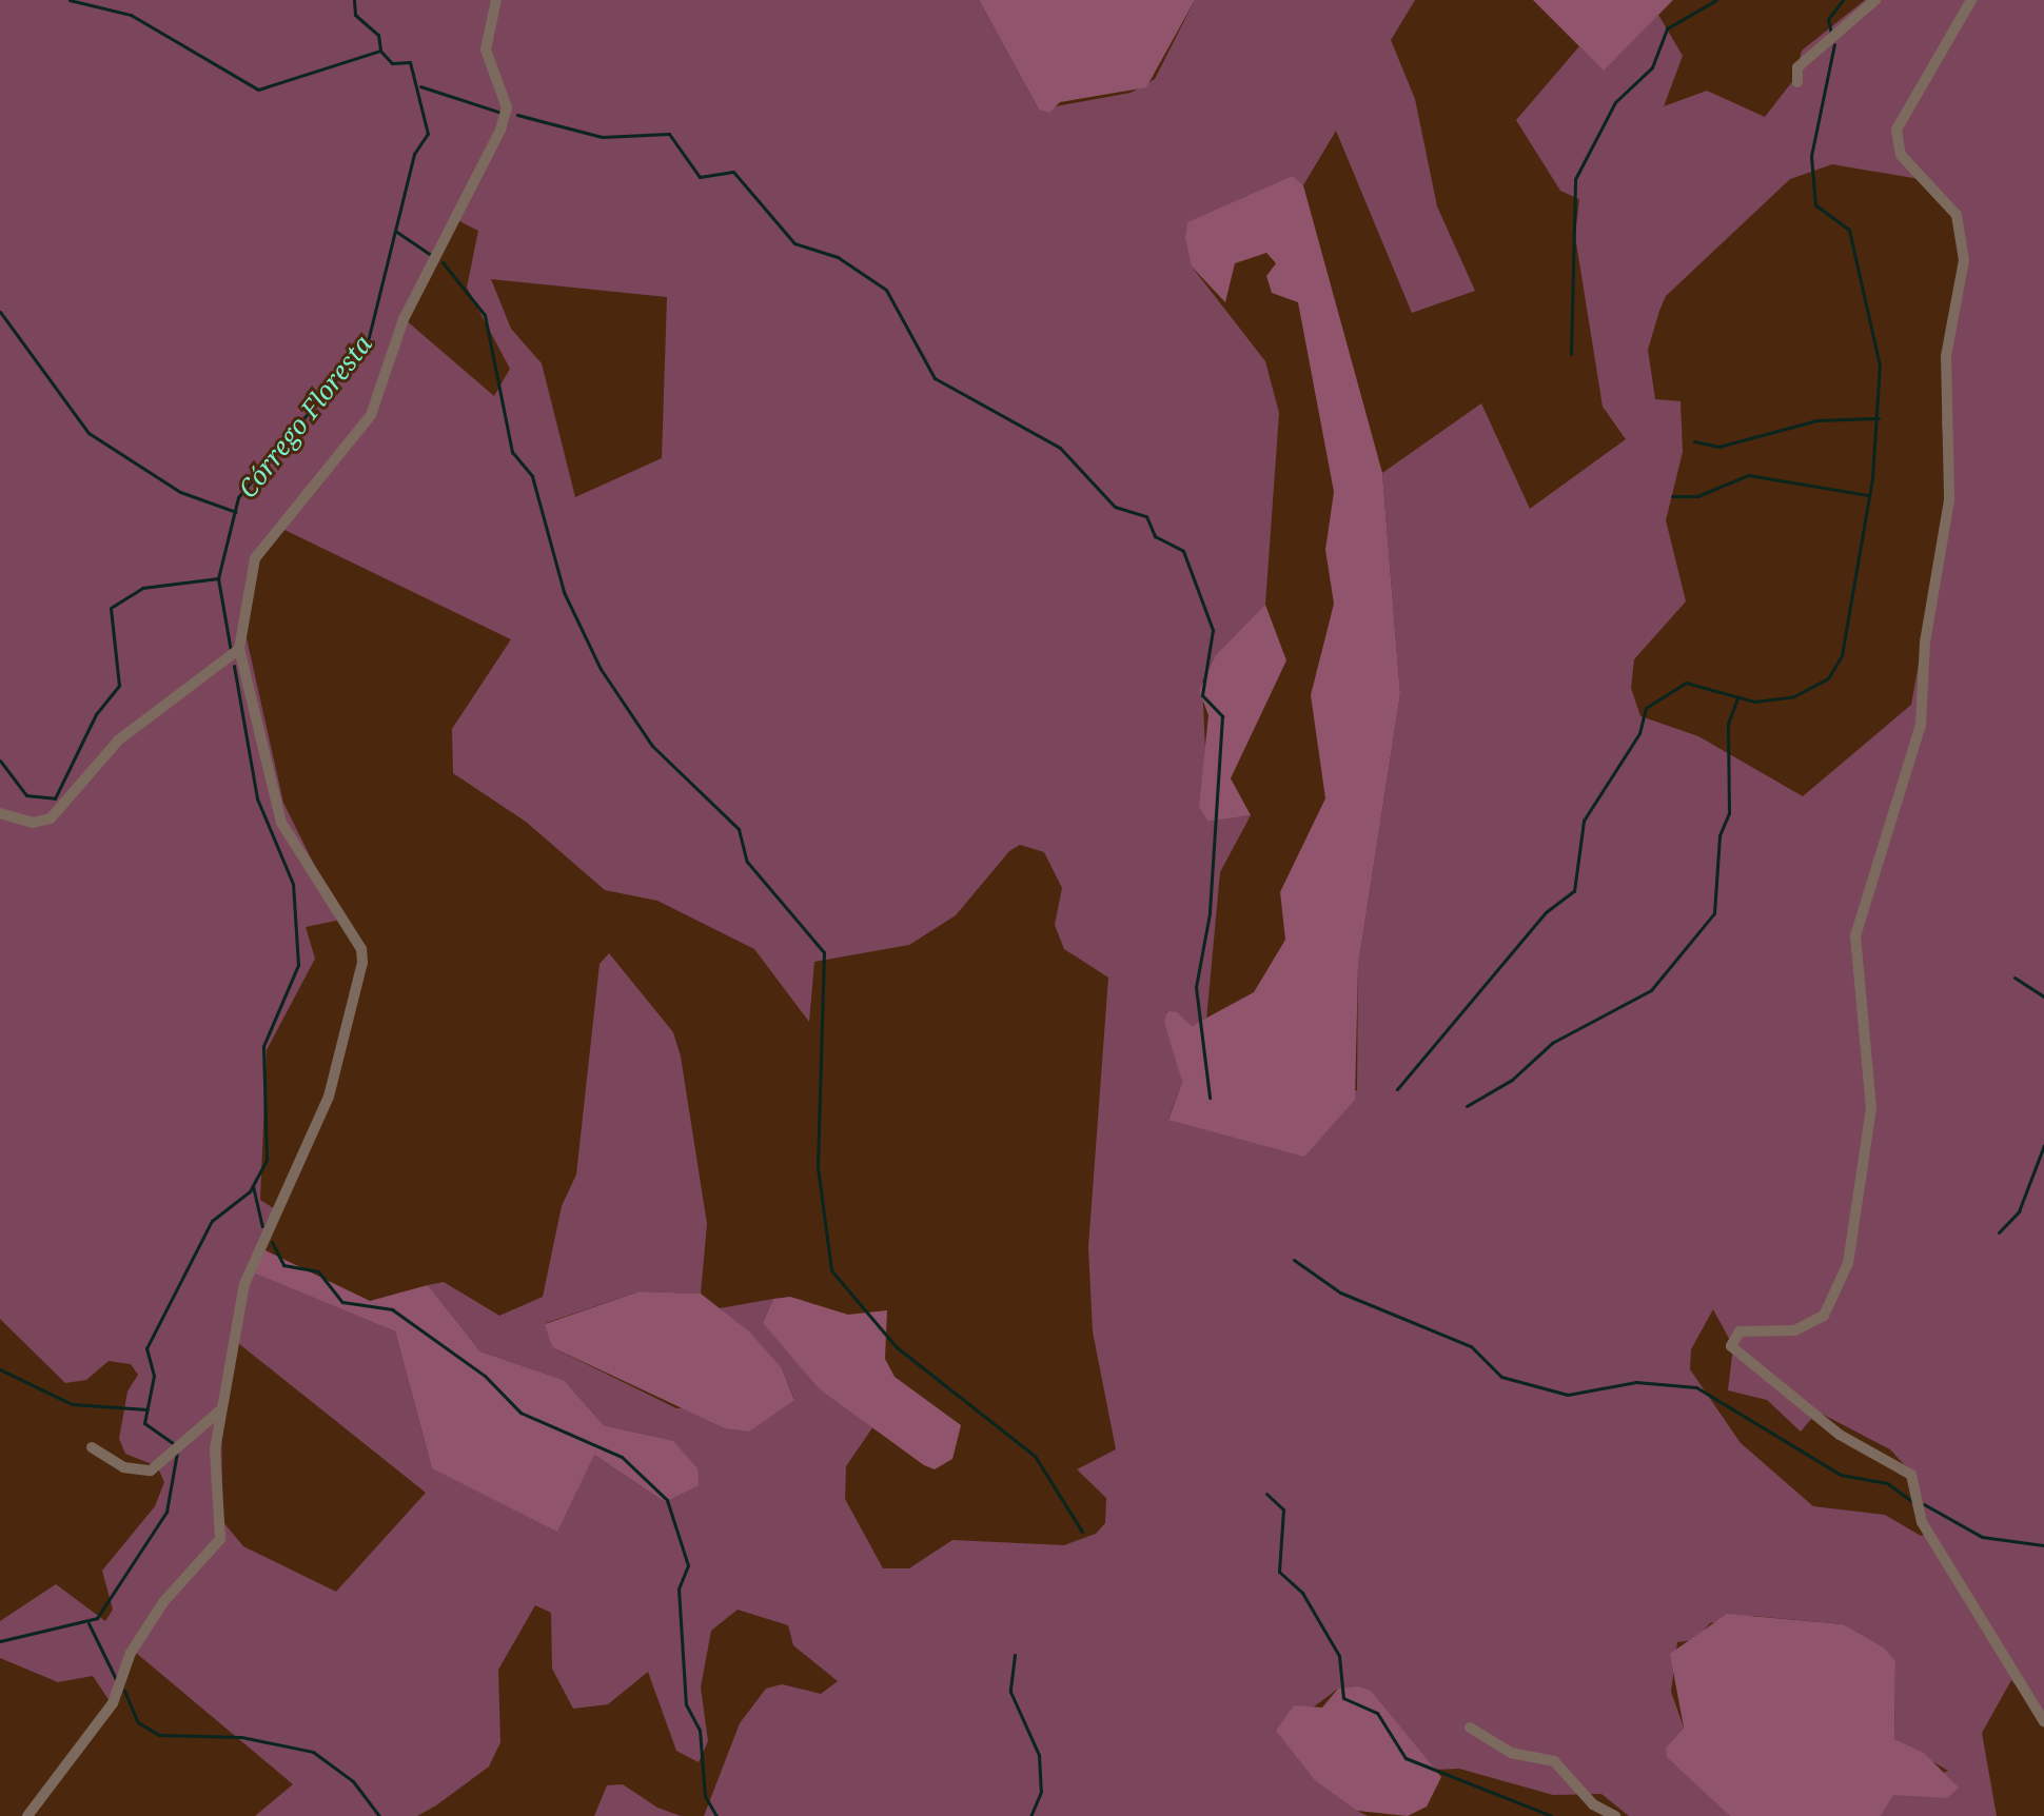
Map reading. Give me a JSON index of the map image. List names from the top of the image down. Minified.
{"water":["Córrego Floresta"]}
